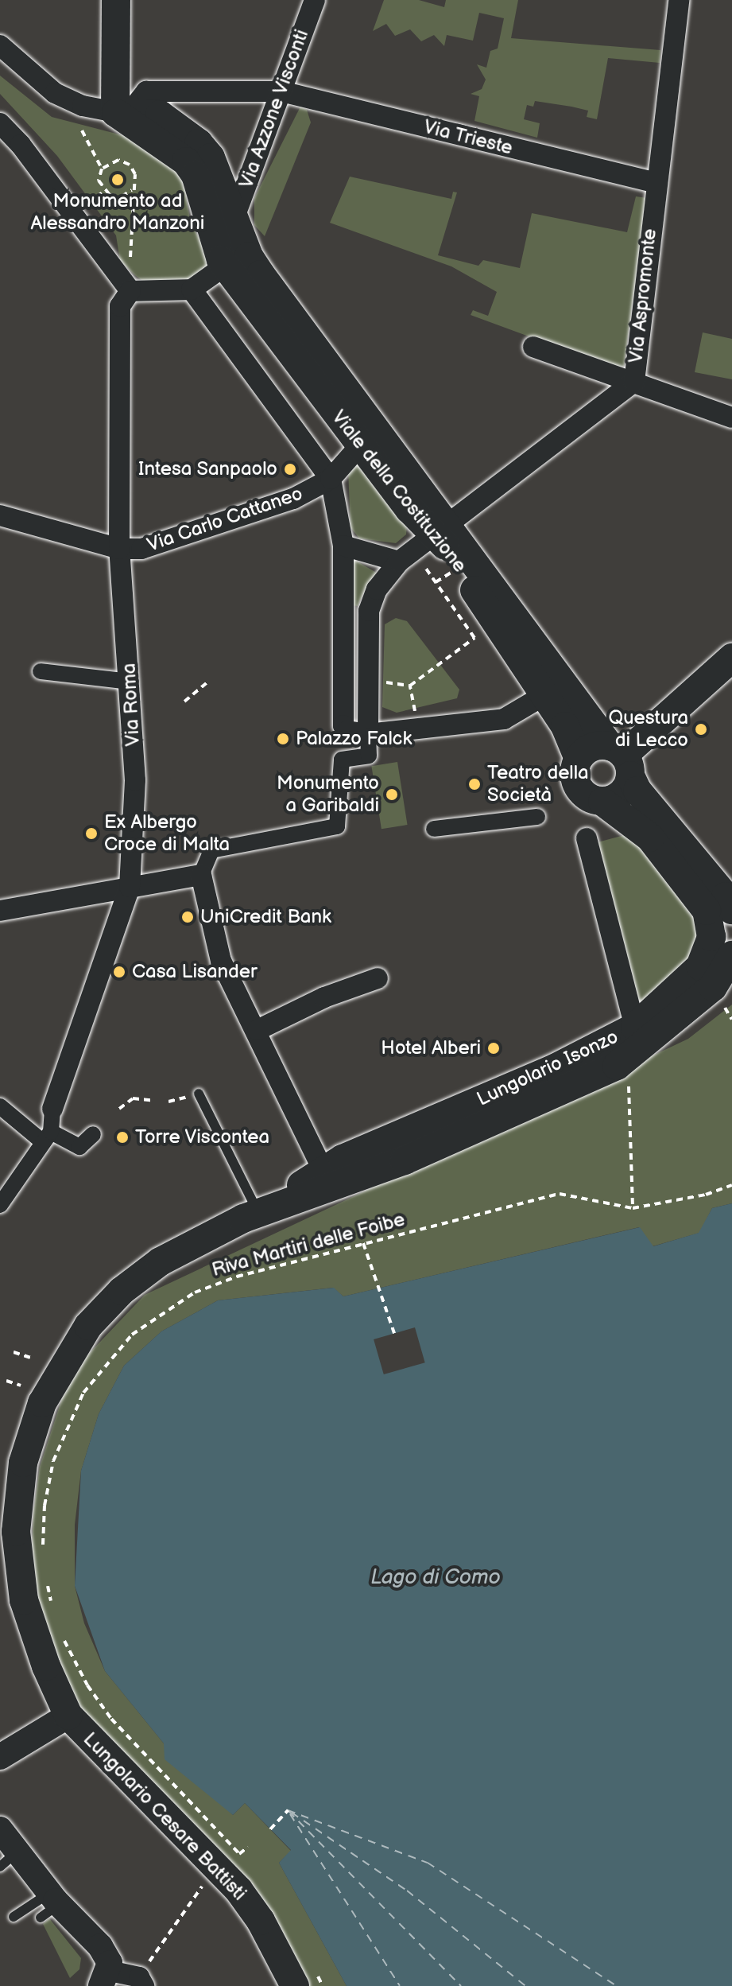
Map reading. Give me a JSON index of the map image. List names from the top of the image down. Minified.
{"streets":{"main road":["Viale della Costituzione","Lungolario Isonzo","Lungolario Cesare Battisti"],"street":["Via Azzone Visconti","Via Trieste","Via Aspromonte","Via Carlo Cattaneo","Via Roma"],"path":["Riva Martiri delle Foibe"]},"crossings":[["Via Azzone Visconti","Via Trieste"],["Via Trieste","Via Aspromonte"],["Via Aspromonte","Viale della Costituzione"],["Viale della Costituzione","Via Carlo Cattaneo"],["Viale della Costituzione","Lungolario Isonzo"],["Via Carlo Cattaneo","Via Roma"],["Lungolario Isonzo","Lungolario Cesare Battisti"]],"water":["Lago di Como"],"places":["Monumento ad Alessandro Manzoni","Intesa Sanpaolo","Questura di Lecco","Palazzo Falck","Teatro della Società","Monumento a Garibaldi","Ex Albergo Croce di Malta","UniCredit Bank","Casa Lisander","Hotel Alberi","Torre Viscontea"]}
